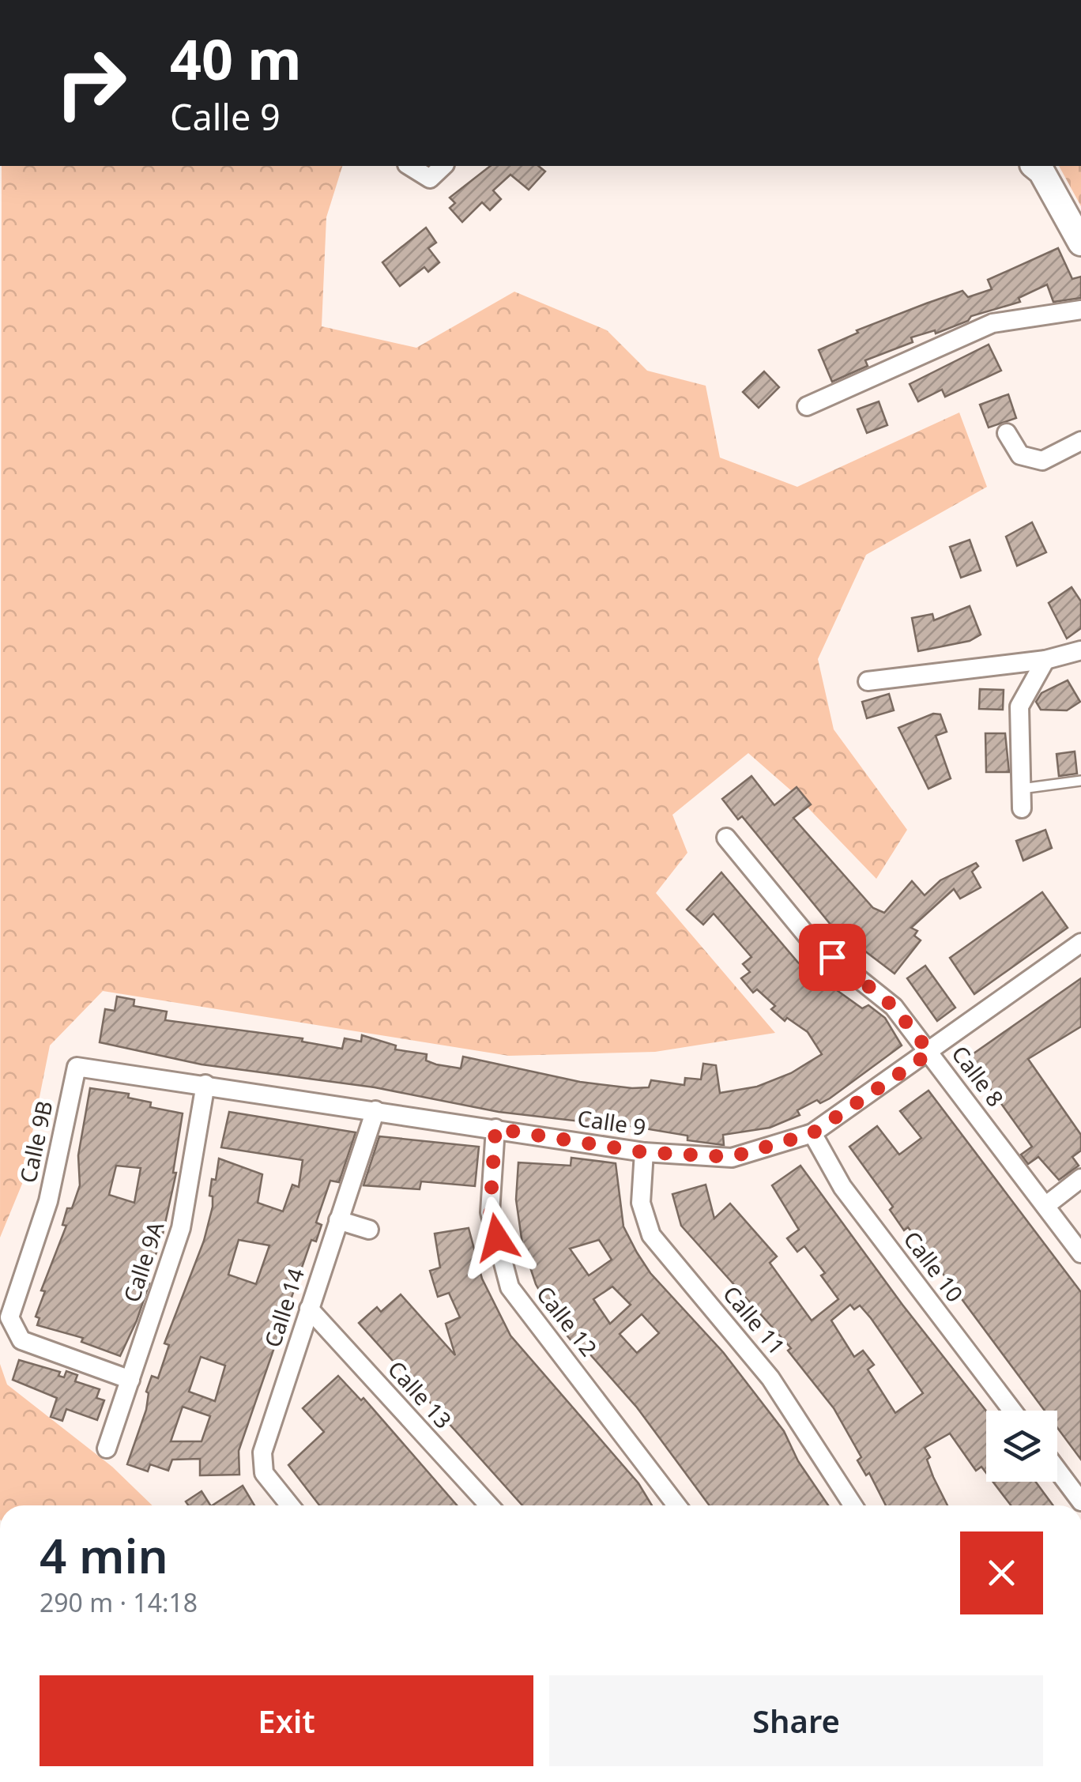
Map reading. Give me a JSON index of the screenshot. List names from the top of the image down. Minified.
{"streets":{"street":["Calle 8","Calle 9","Calle 9B","Calle 9A","Calle 10","Calle 14","Calle 11","Calle 12","Calle 13"]},"crossings":[["Calle 8","Calle 9"],["Calle 9","Calle 9B"],["Calle 9","Calle 9A"],["Calle 9","Calle 10"],["Calle 9","Calle 14"],["Calle 9","Calle 11"],["Calle 9","Calle 12"],["Calle 9B","Calle 9A"],["Calle 14","Calle 13"]],"page":{"turn":["40 m","Calle 9"],"heading":["4 min","290 m · 14:18"],"buttons":["Exit","Share"]}}
